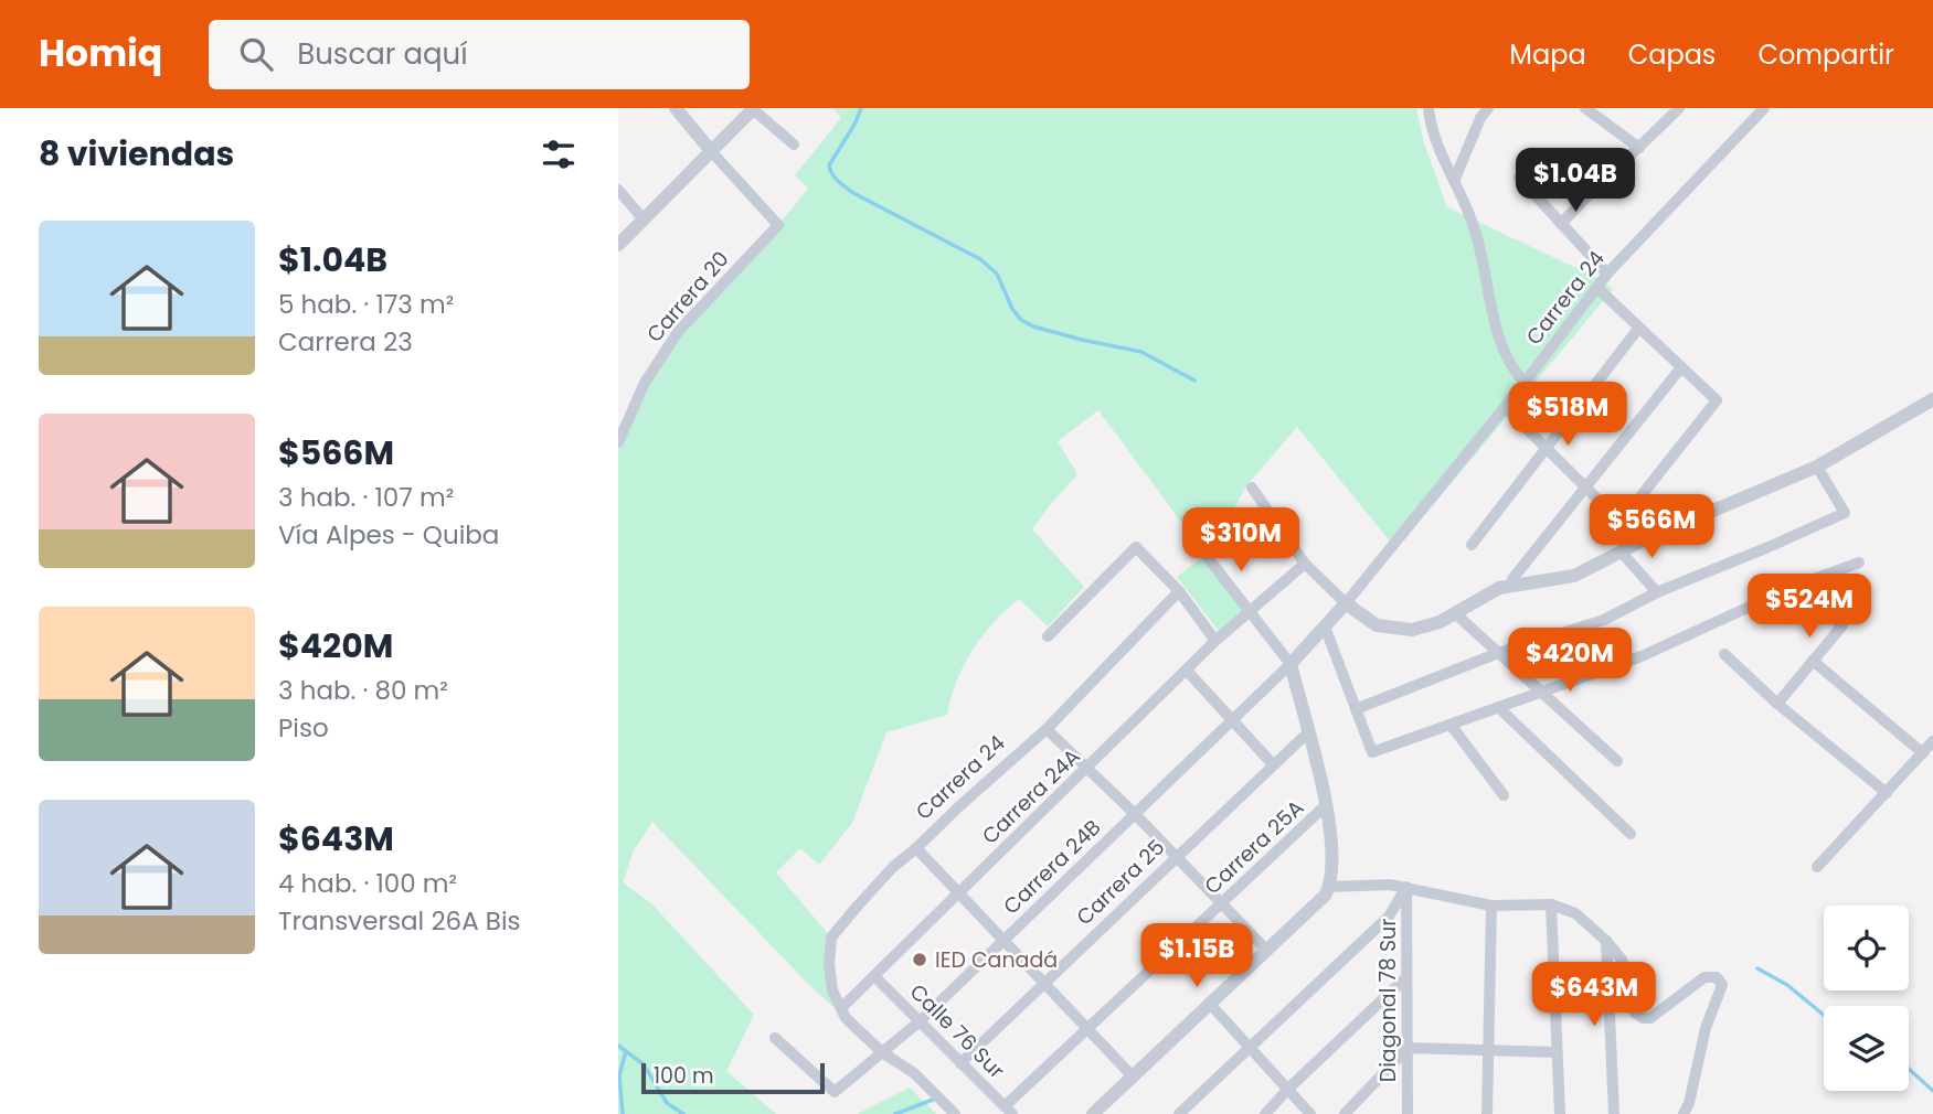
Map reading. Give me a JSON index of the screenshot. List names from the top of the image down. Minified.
{"streets":{"street":["Carrera 20","Carrera 24","Carrera 24A","Carrera 25A","Carrera 24B","Carrera 25","Diagonal 78 Sur","Calle 76 Sur"]},"crossings":[["Carrera 24","Carrera 24A"],["Carrera 24","Carrera 24B"],["Carrera 24A","Calle 76 Sur"],["Carrera 25A","Calle 76 Sur"],["Carrera 24B","Calle 76 Sur"],["Carrera 25","Calle 76 Sur"]],"places":["IED Canadá"],"scale_bar":"100 m","page":{"header":"Homiq","search":"Buscar aquí","nav":["Mapa","Capas","Compartir"],"heading":"8 viviendas","price":["$1.04B","$518M","$566M","$310M","$524M","$420M","$1.15B","$643M"],"list":[{"name":"$1.04B","note":"5 hab. · 173 m² · Carrera 23"},{"name":"$566M","note":"3 hab. · 107 m² · Vía Alpes - Quiba"},{"name":"$420M","note":"3 hab. · 80 m² · Piso"},{"name":"$643M","note":"4 hab. · 100 m² · Transversal 26A Bis"}],"scale":"100 m"}}
